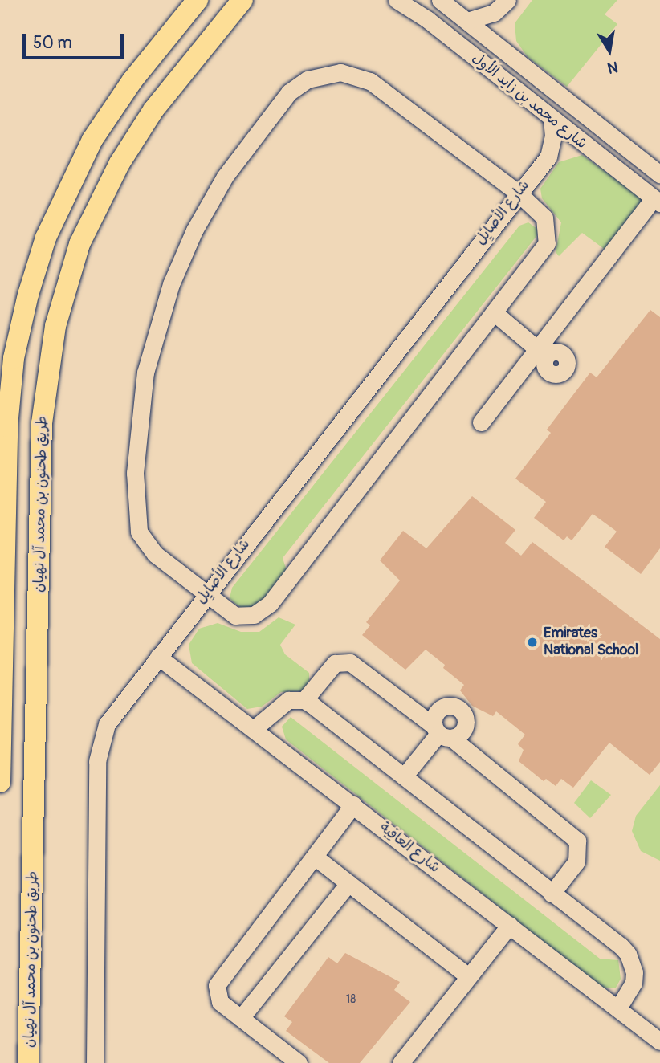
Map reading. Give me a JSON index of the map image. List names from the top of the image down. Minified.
{"streets":{"main road":["طريق طحنون بن محمد آل نهيان"],"street":["شارع محمد بن زايد الأول","شارع الأصايِل","شارع العافِية"]},"crossings":[["شارع الأصايِل","شارع العافِية"]],"places":["Emirates National School"],"house_numbers":["18"],"scale_bar":"50 m","north":"bottom"}
